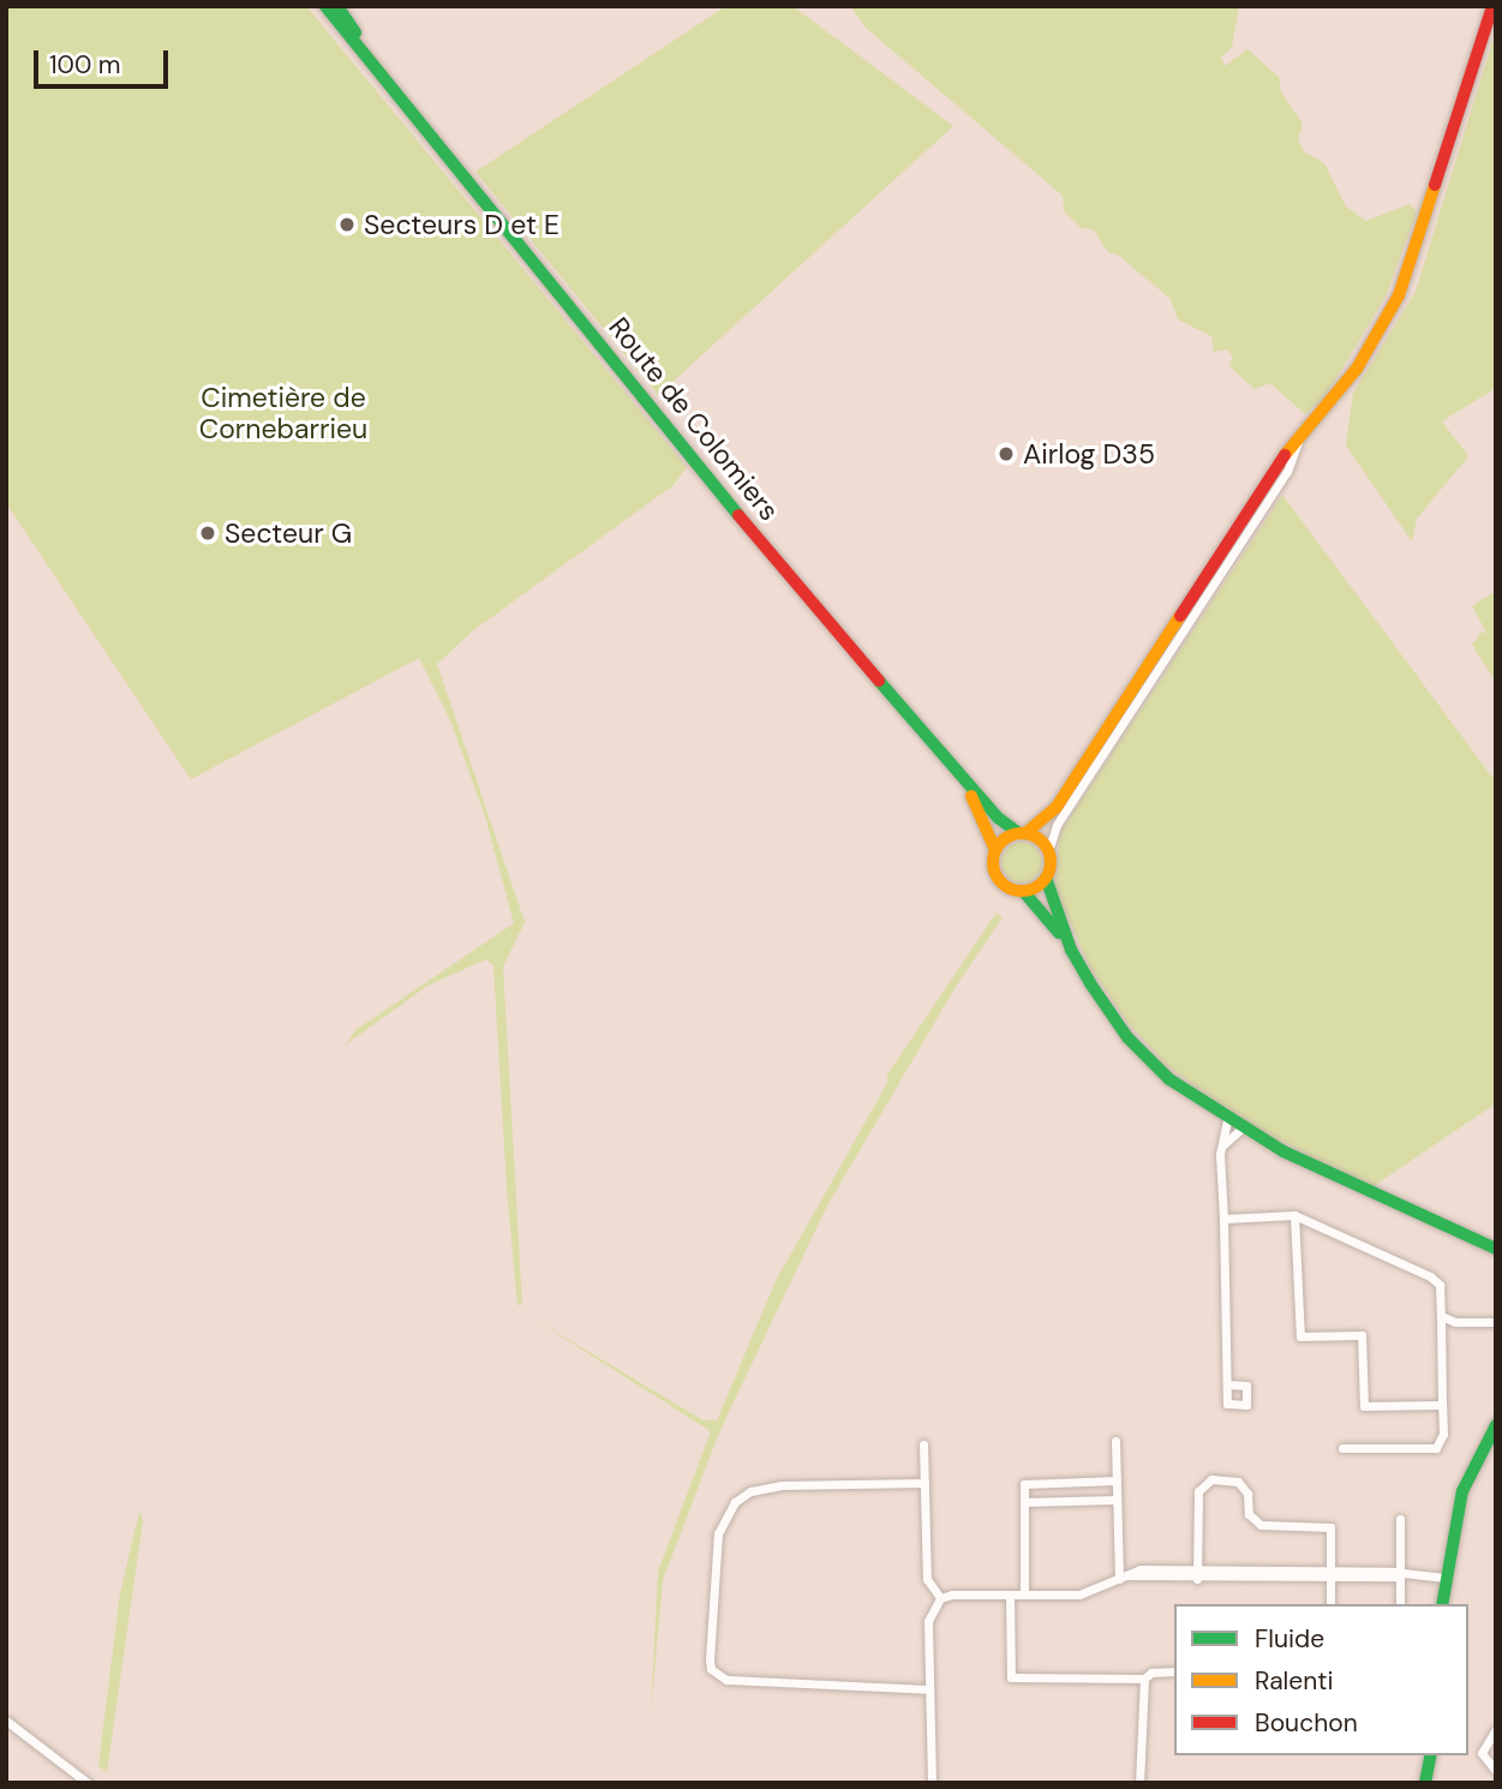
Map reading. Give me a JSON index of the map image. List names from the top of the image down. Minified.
{"streets":{"main road":["Route de Colomiers"]},"parks":["Cimetière de Cornebarrieu"],"places":["Secteurs D et E","Airlog D35","Secteur G"],"legend":["Fluide","Ralenti","Bouchon"],"scale_bar":"100 m"}
